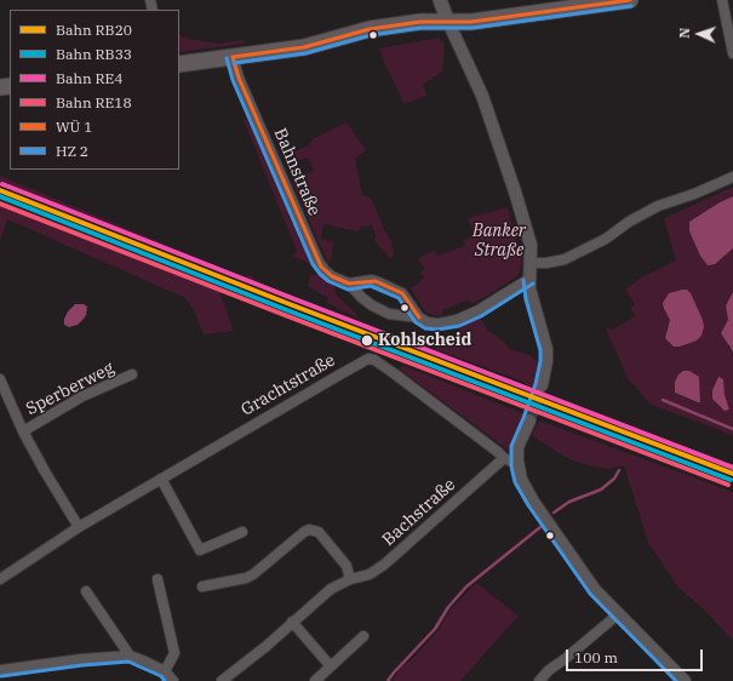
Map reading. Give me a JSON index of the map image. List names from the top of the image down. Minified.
{"streets":{"street":["Bahnstraße","Grachtstraße","Sperberweg","Bachstraße"]},"crossings":[["Grachtstraße","Sperberweg"],["Grachtstraße","Bachstraße"]],"parks":["Banker Straße"],"places":["Kohlscheid"],"lines":["rail line RE4","rail line RB20","rail line RB33","rail line RE18"],"legend":["Bahn RB20","Bahn RB33","Bahn RE4","Bahn RE18","WÜ 1","HZ 2"],"scale_bar":"100 m","north":"left"}
